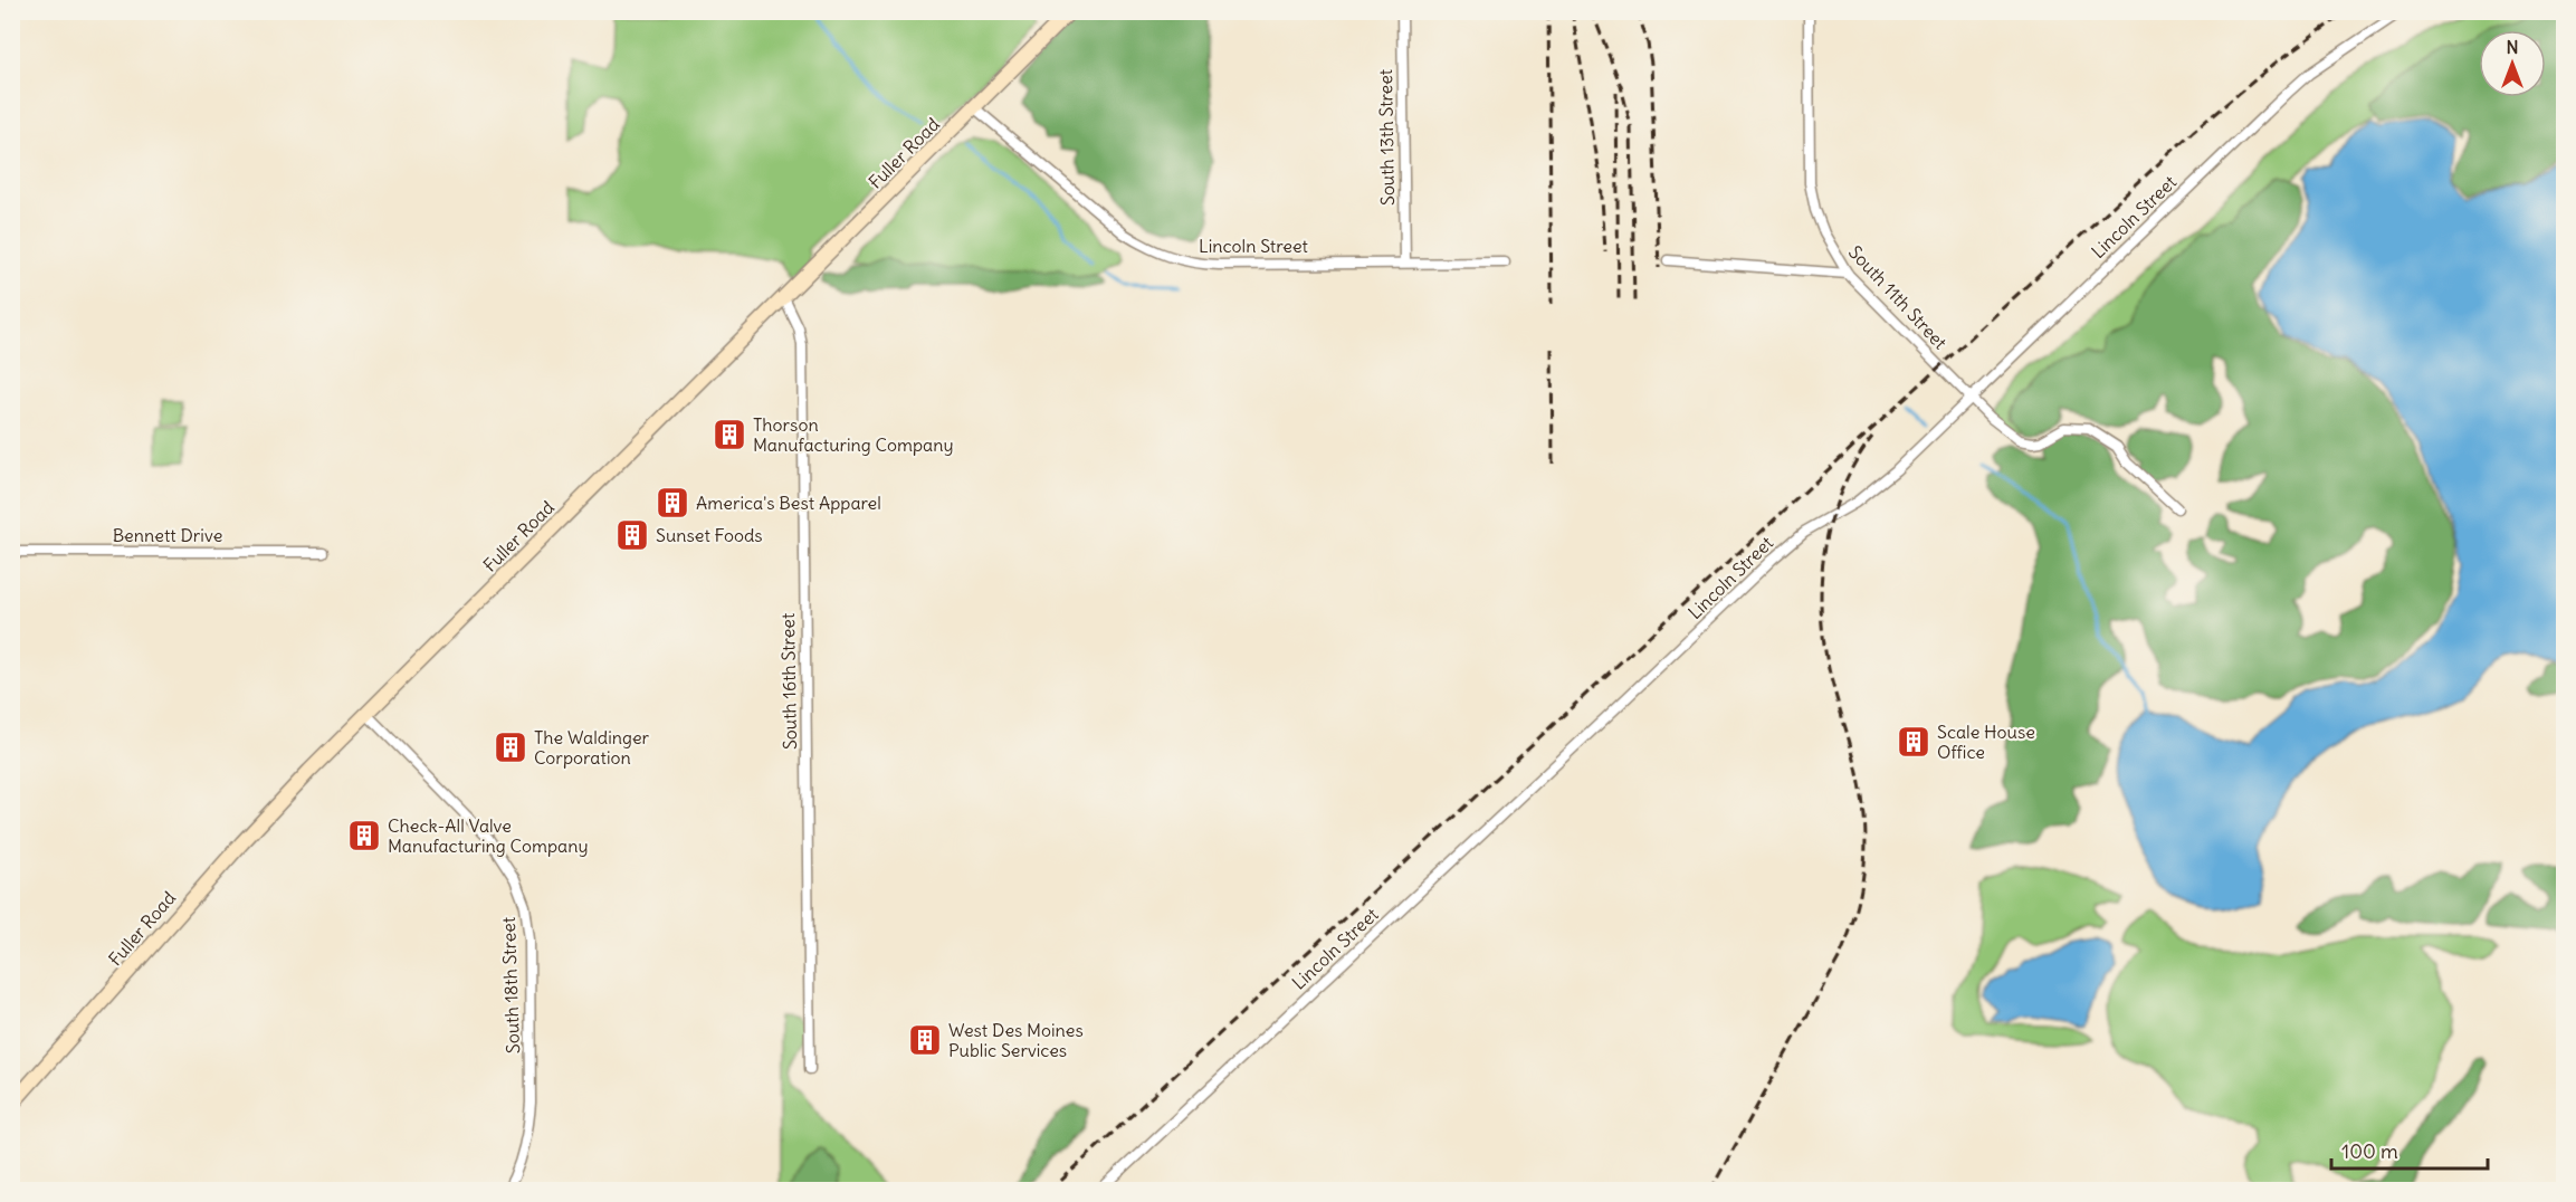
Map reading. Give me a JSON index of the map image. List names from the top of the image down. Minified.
{"streets":{"street":["South 13th Street","Fuller Road","Lincoln Street","South 11th Street","Bennett Drive","South 16th Street","South 18th Street"]},"crossings":[["South 13th Street","Lincoln Street"],["Fuller Road","Lincoln Street"],["Fuller Road","South 16th Street"],["Fuller Road","South 18th Street"],["Lincoln Street","South 11th Street"]],"places":{"building":["Thorson Manufacturing Company","America's Best Apparel","Sunset Foods","Scale House Office","The Waldinger Corporation","Check-All Valve Manufacturing Company","West Des Moines Public Services"]},"scale_bar":"100 m","north":"top"}
